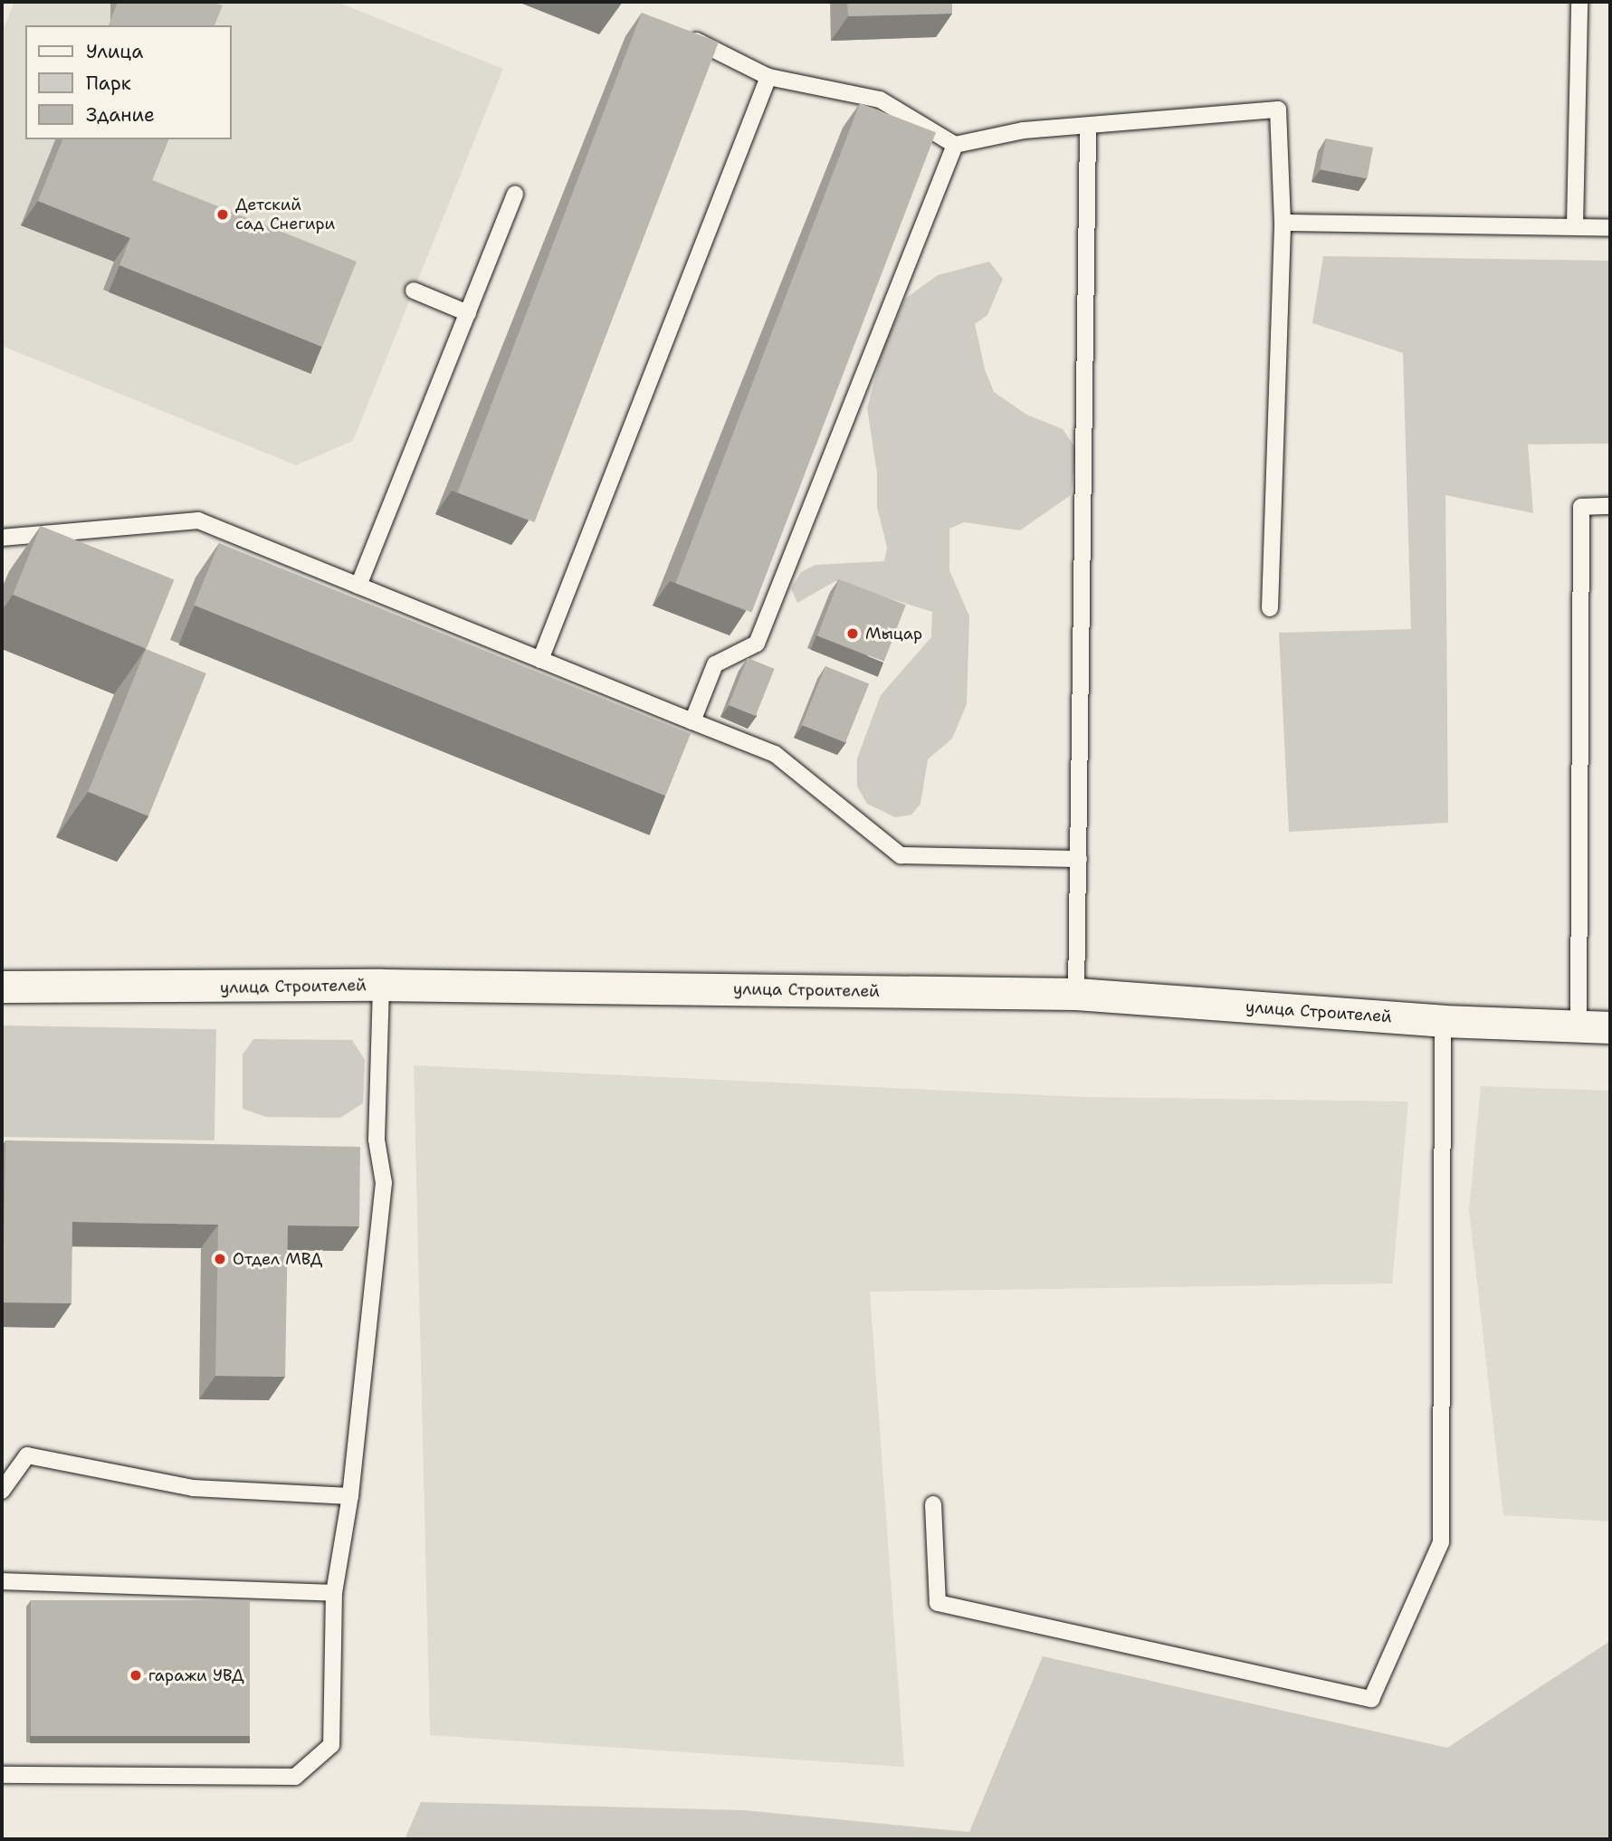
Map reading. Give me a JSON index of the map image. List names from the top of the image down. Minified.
{"streets":{"street":["улица Строителей"]},"places":["Детский сад Снегири","Мыцар","Отдел МВД","гаражи УВД"],"legend":["Улица","Парк","Здание"]}
